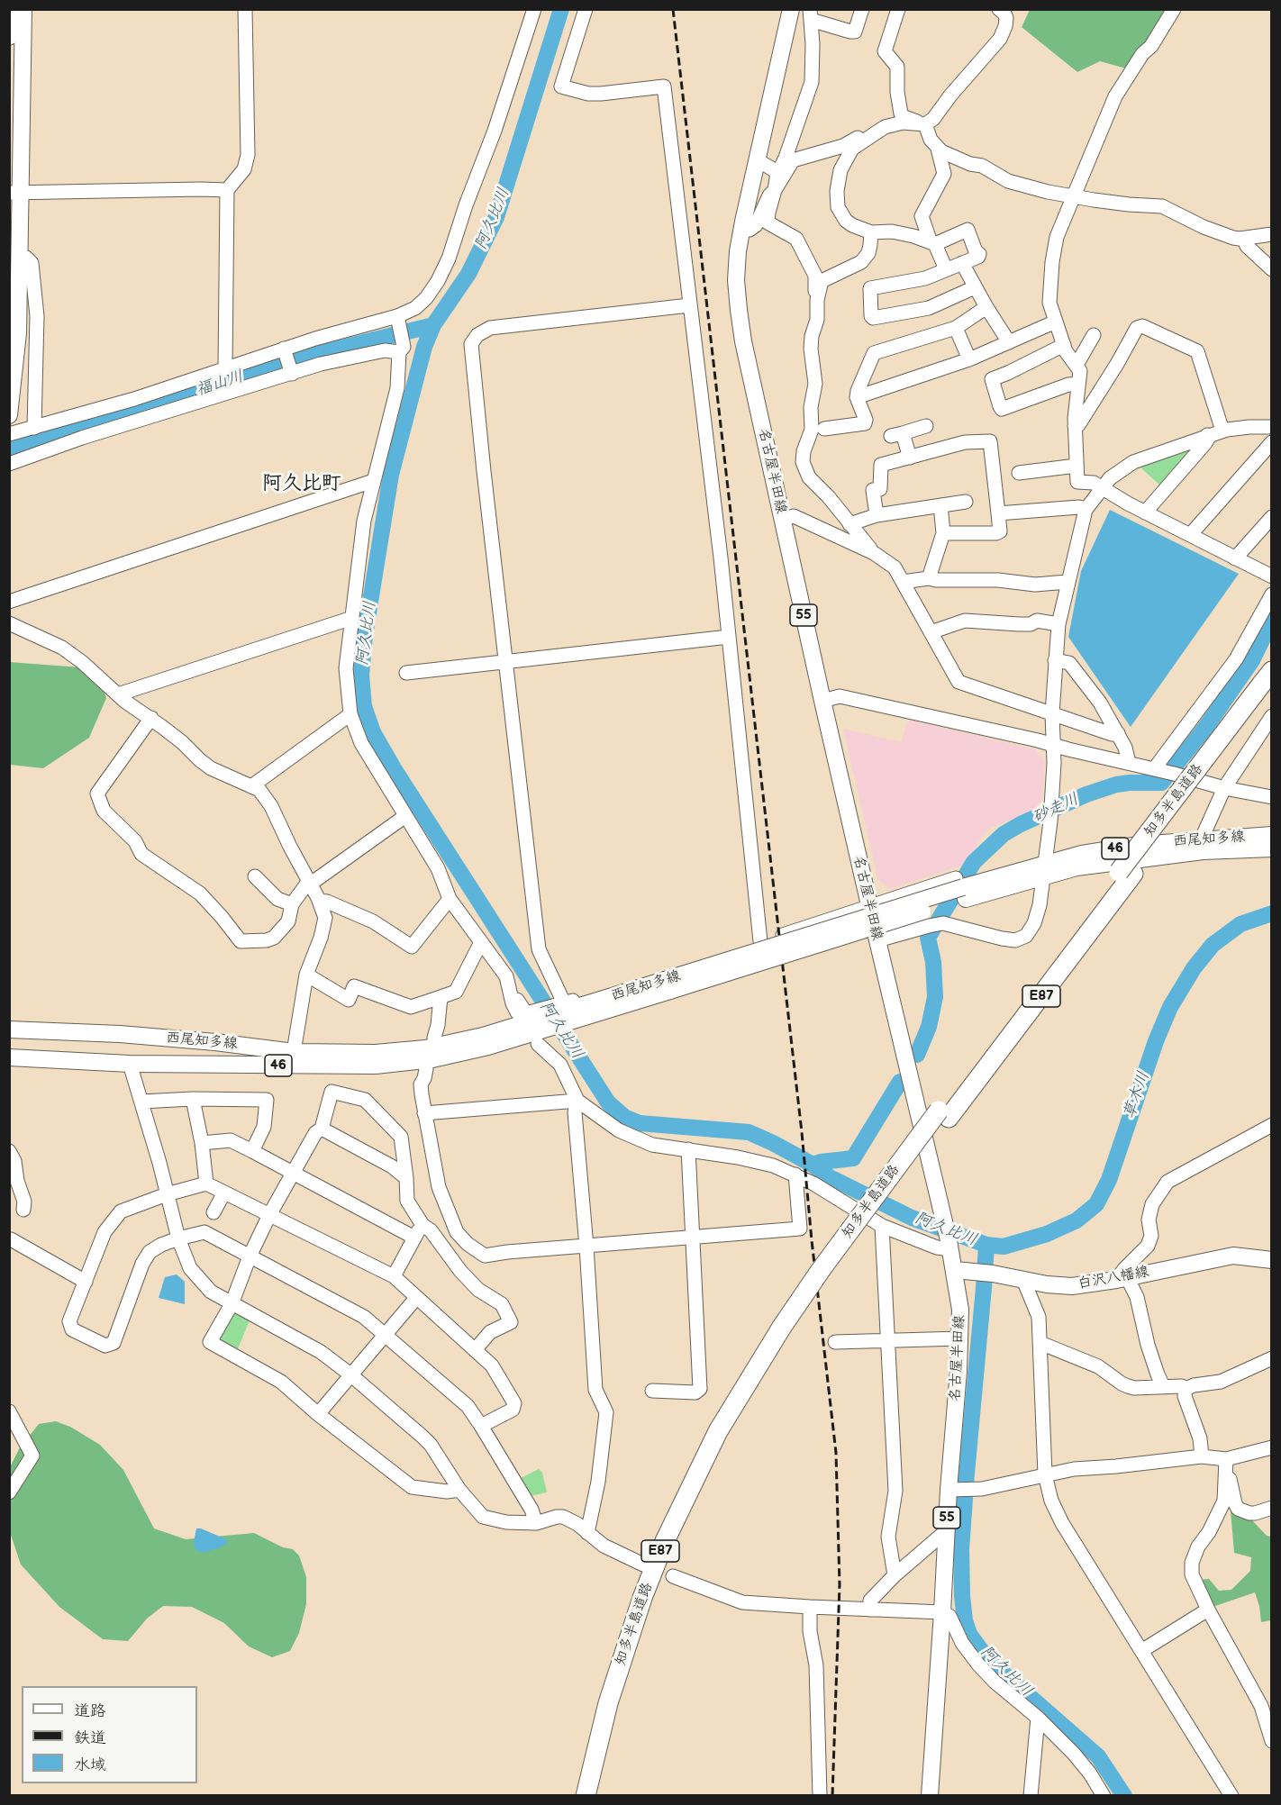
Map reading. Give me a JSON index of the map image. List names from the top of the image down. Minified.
{"streets":{"highway":["知多半島道路","E87"],"main road":["名古屋半田線","55","西尾知多線","46","白沢八幡線"]},"crossings":[["名古屋半田線","白沢八幡線"]],"districts":["阿久比町"],"water":["阿久比川","福山川","砂走川","草木川"],"legend":["道路","鉄道","水域"]}
